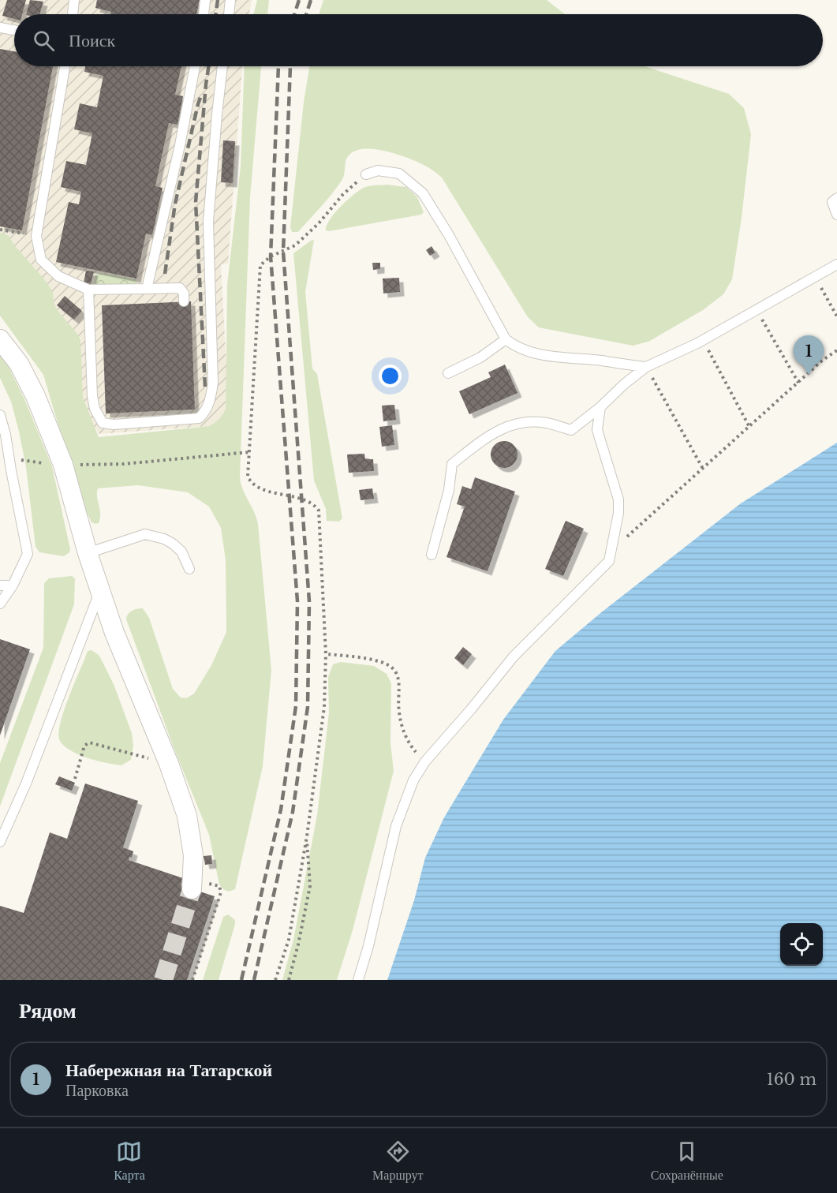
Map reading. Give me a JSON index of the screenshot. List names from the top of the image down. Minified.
{"page":{"search":"Поиск","pins":"1","heading":"Рядом","list":[{"mark":"1","name":"Набережная на Татарской","note":"Парковка","value":"160 m"}],"nav":["Карта","Маршрут","Сохранённые"]}}
